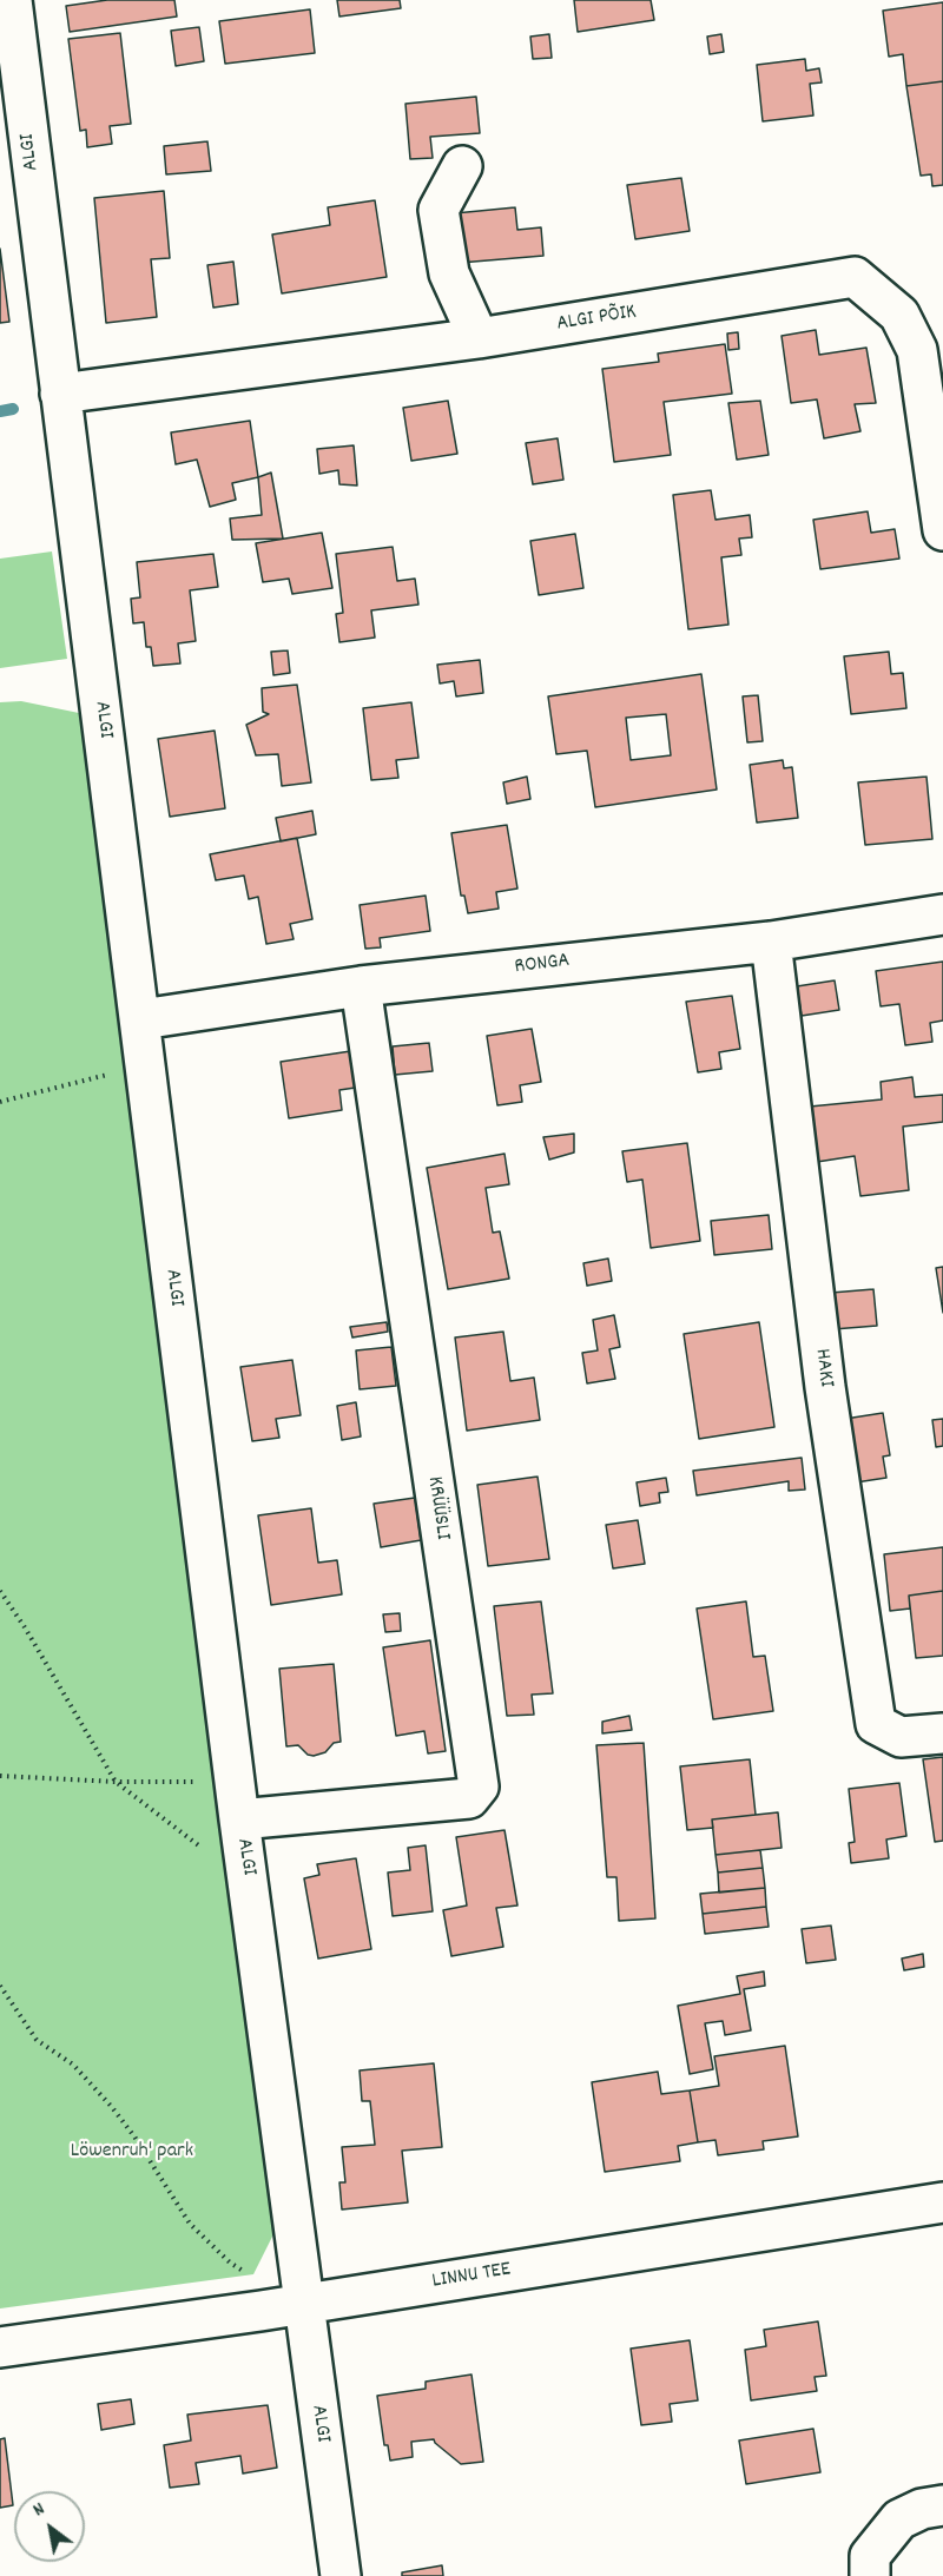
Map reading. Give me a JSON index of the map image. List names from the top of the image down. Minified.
{"streets":{"street":["ALGI","ALGI PÕIK","RONGA","HAKI","KRÜÜSLI","LINNU TEE"]},"crossings":[["ALGI","ALGI PÕIK"],["ALGI","RONGA"],["ALGI","KRÜÜSLI"],["ALGI","LINNU TEE"],["RONGA","HAKI"],["RONGA","KRÜÜSLI"]],"parks":["Löwenruh' park"],"north":"top left"}
